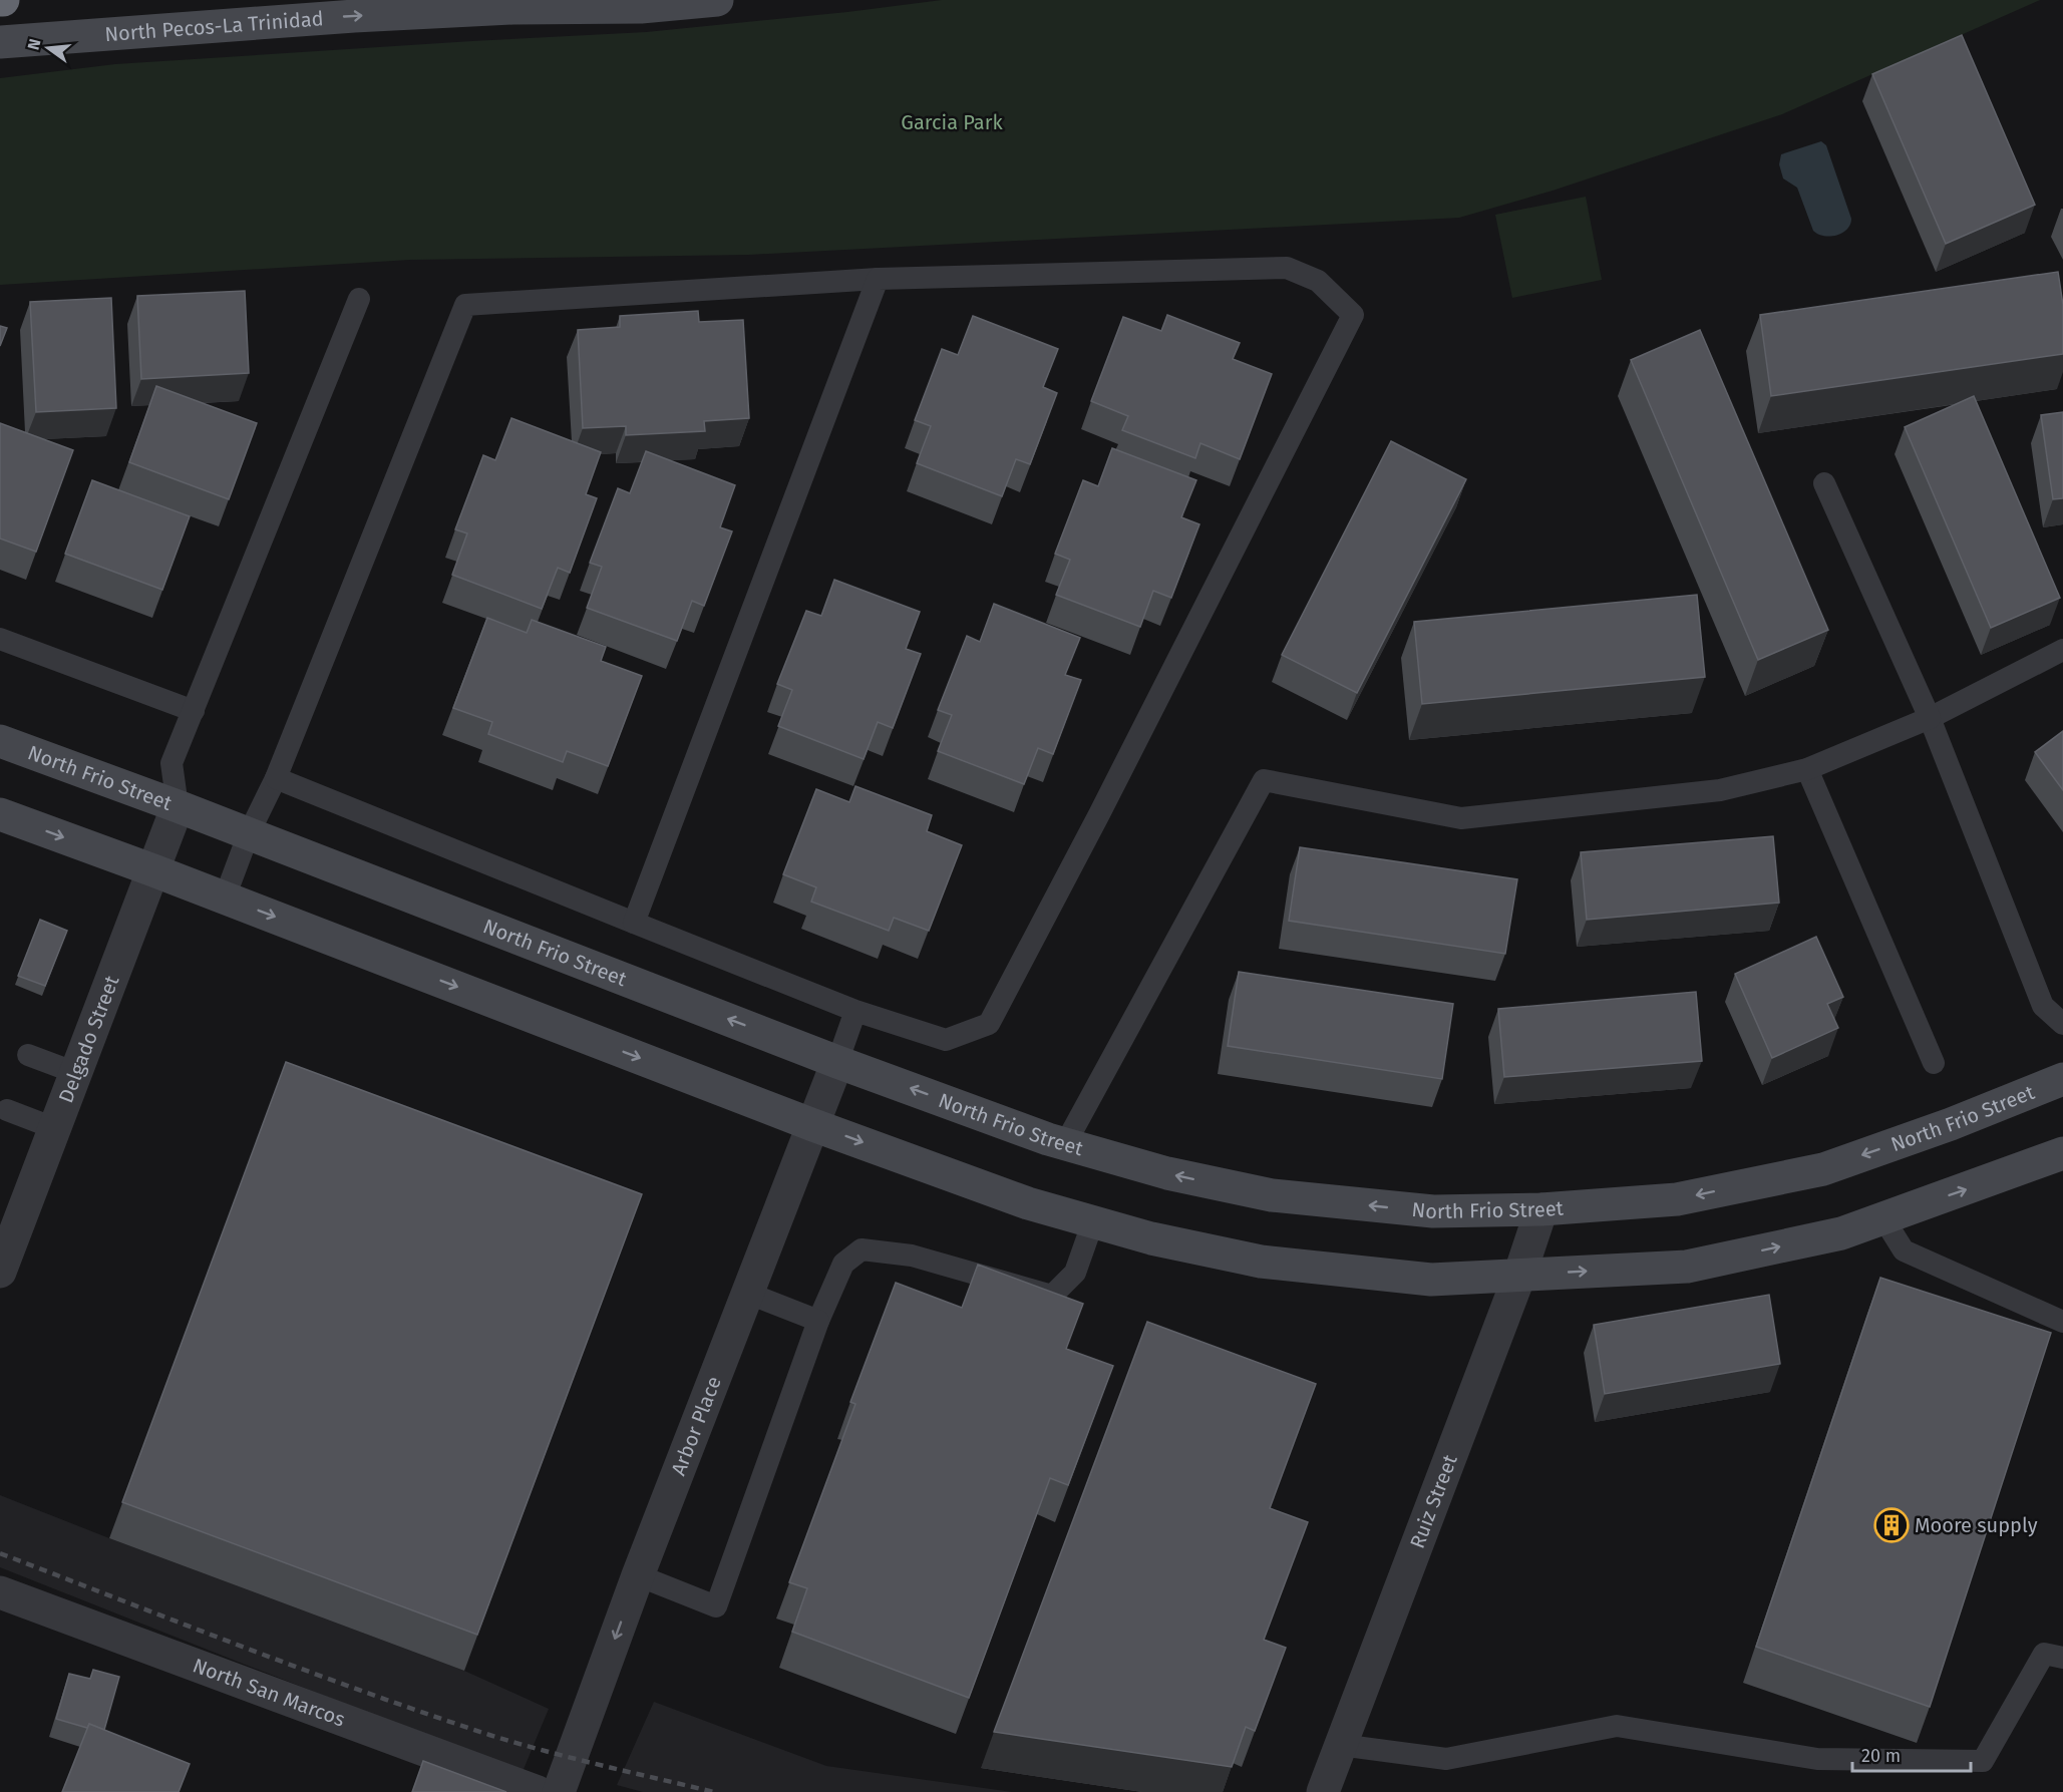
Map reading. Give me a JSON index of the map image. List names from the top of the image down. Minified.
{"streets":{"main road":["North Pecos-La Trinidad","North Frio Street"],"street":["Delgado Street","Arbor Place","Ruiz Street","North San Marcos"]},"crossings":[["North Frio Street","Delgado Street"],["North Frio Street","Arbor Place"],["North Frio Street","Ruiz Street"]],"one_way":["North Pecos-La Trinidad"],"parks":["Garcia Park"],"places":{"building":["Moore supply"]},"scale_bar":"20 m","north":"left"}
